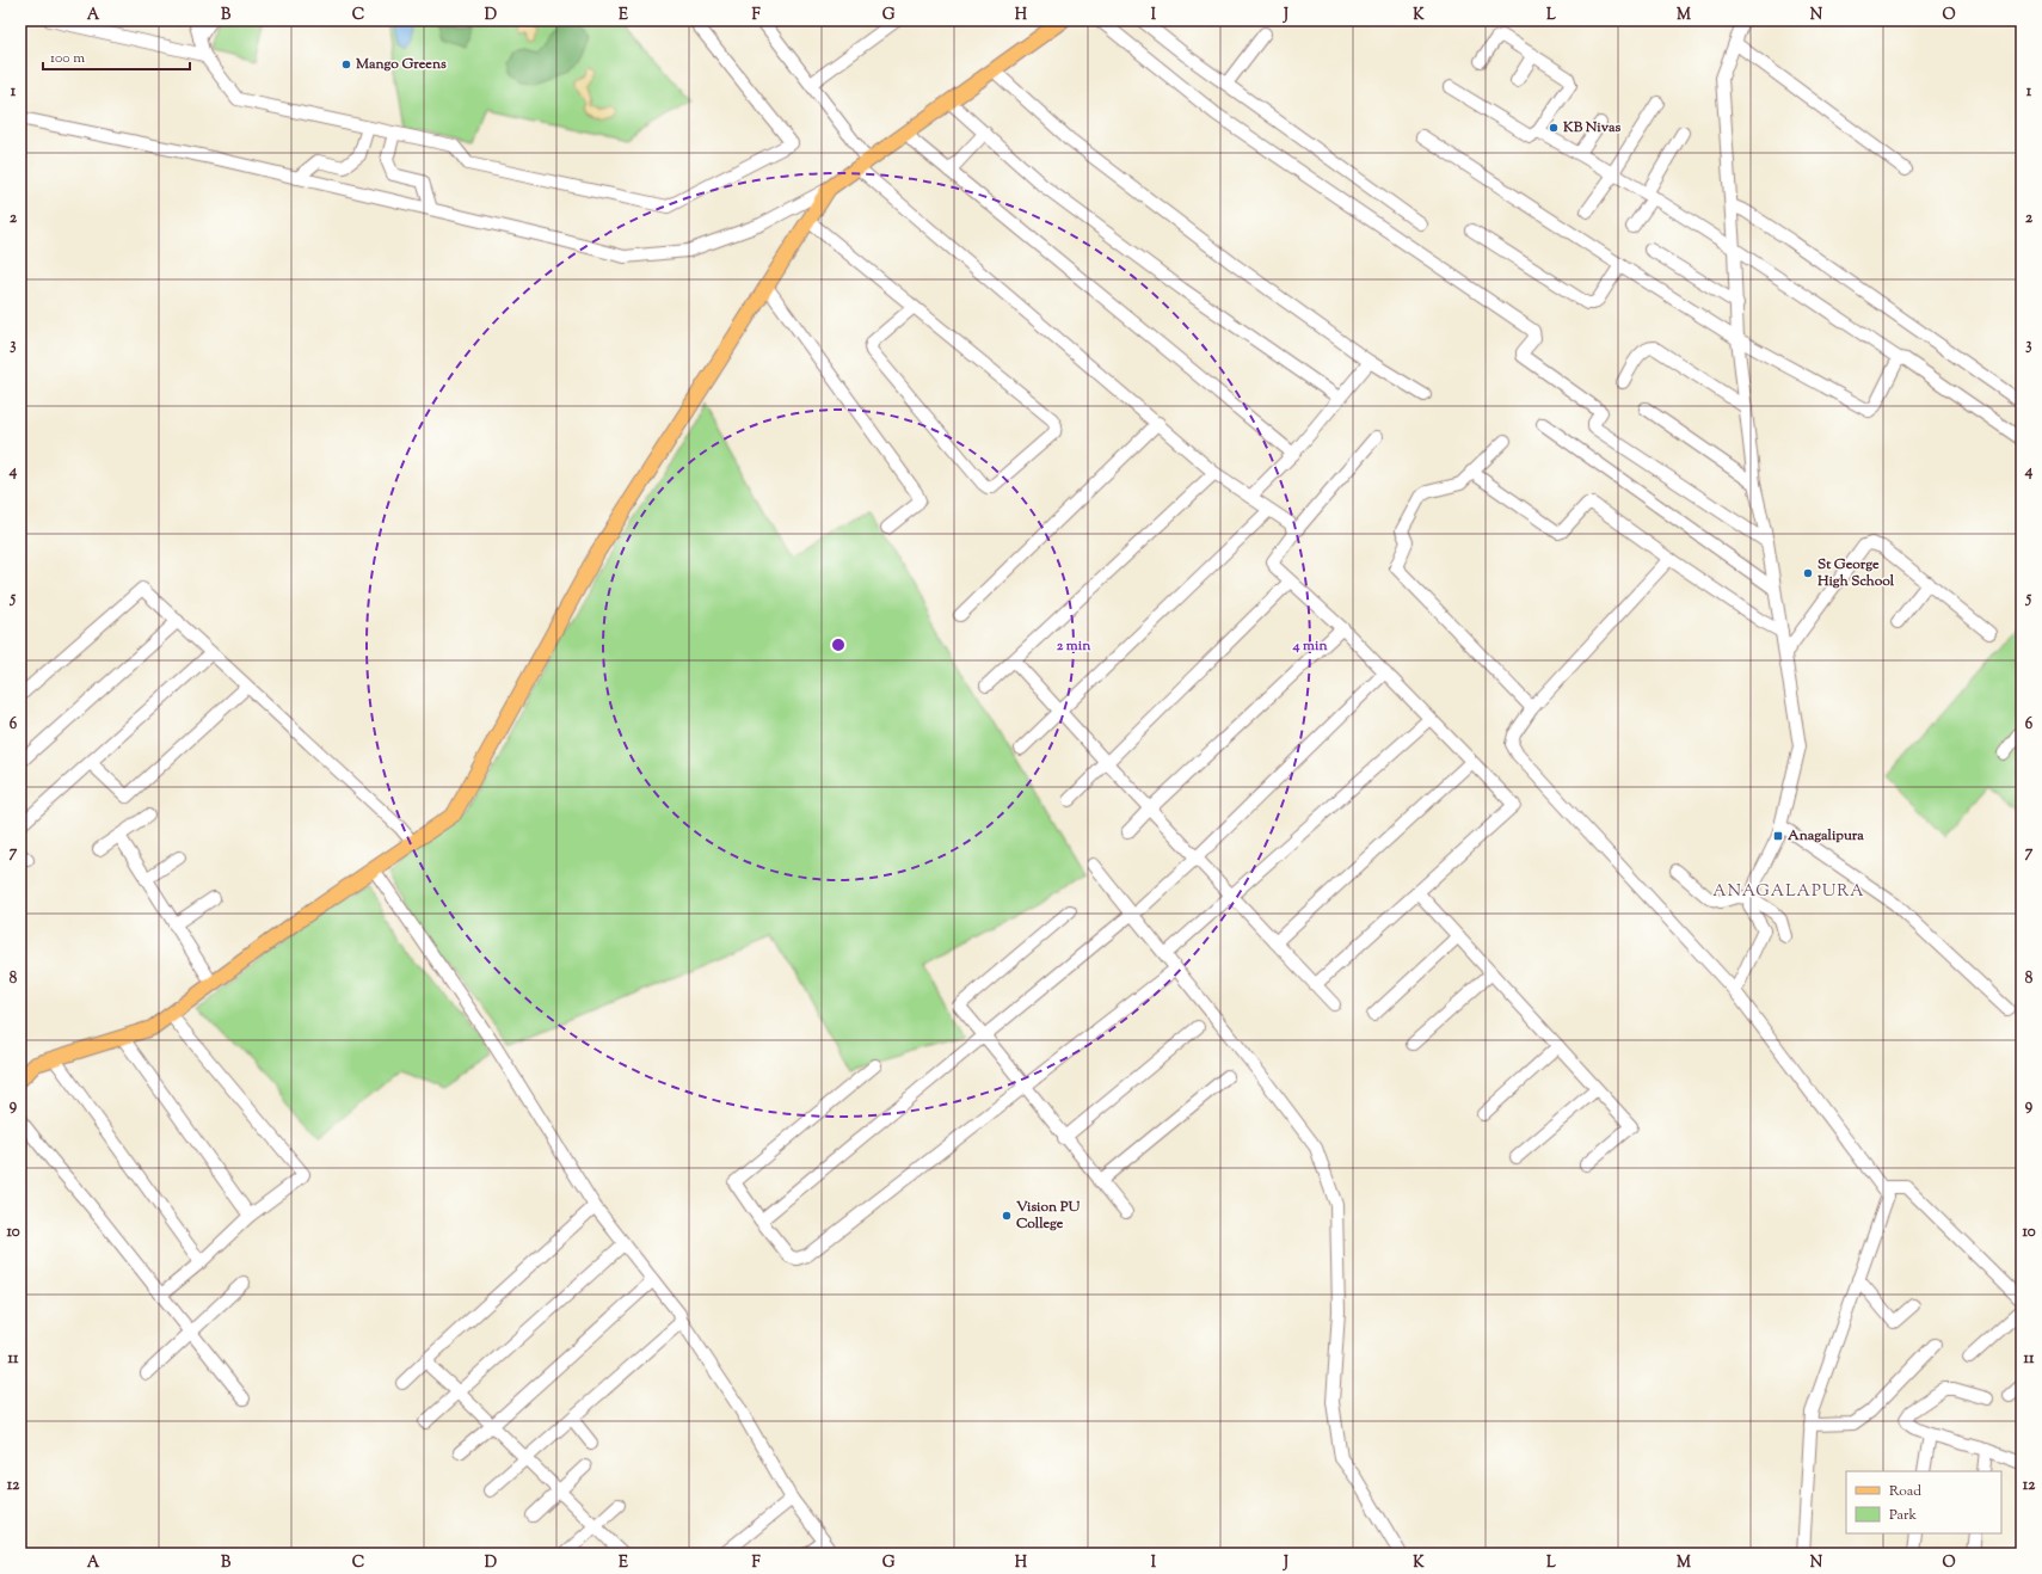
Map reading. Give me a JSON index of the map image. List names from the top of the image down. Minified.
{"districts":["ANAGALAPURA"],"places":{"other":["Mango Greens","KB Nivas","St George High School","Vision PU College"],"transit":["Anagalipura"]},"legend":["Road","Park"],"scale_bar":"100 m","grid":{"columns":["A","B","C","D","E","F","G","H","I","J","K","L","M","N","O"],"rows":["1","2","3","4","5","6","7","8","9","10","11","12"]},"rings":["2 min","4 min"]}
